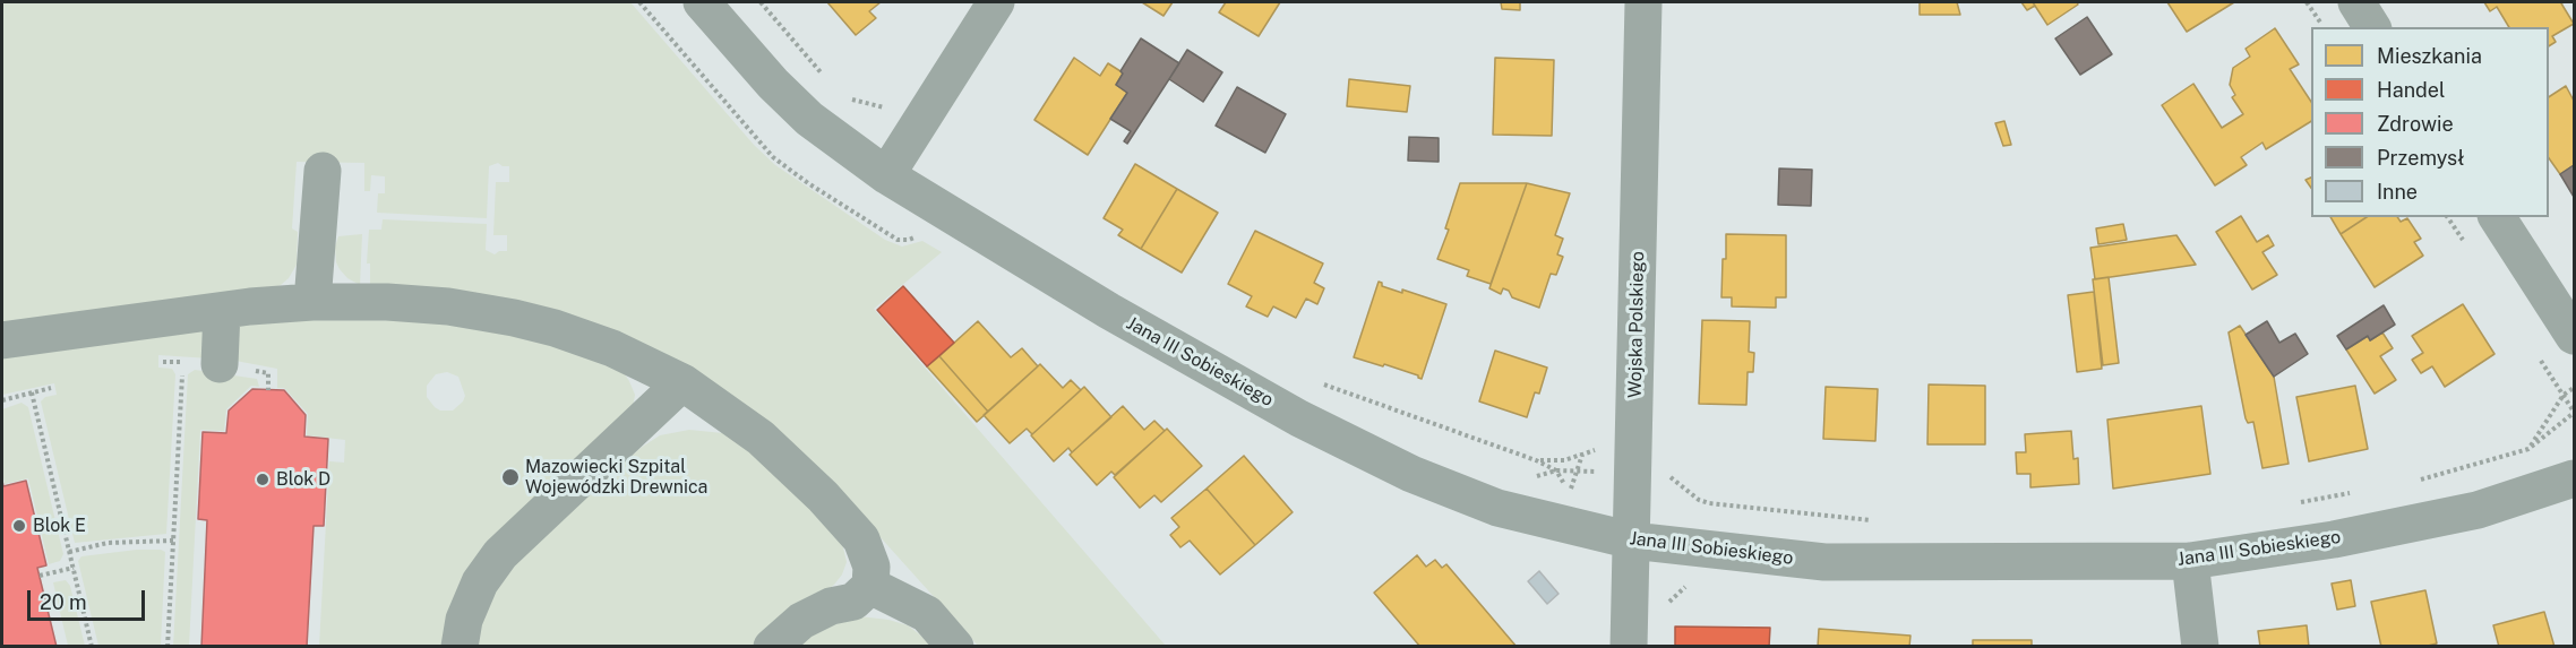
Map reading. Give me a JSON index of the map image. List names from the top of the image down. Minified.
{"streets":{"street":["Wojska Polskiego","Jana III Sobieskiego"]},"crossings":[["Wojska Polskiego","Jana III Sobieskiego"]],"places":["Mazowiecki Szpital Wojewódzki Drewnica","Blok D","Blok E"],"legend":["Mieszkania","Handel","Zdrowie","Przemysł","Inne"],"scale_bar":"20 m"}
